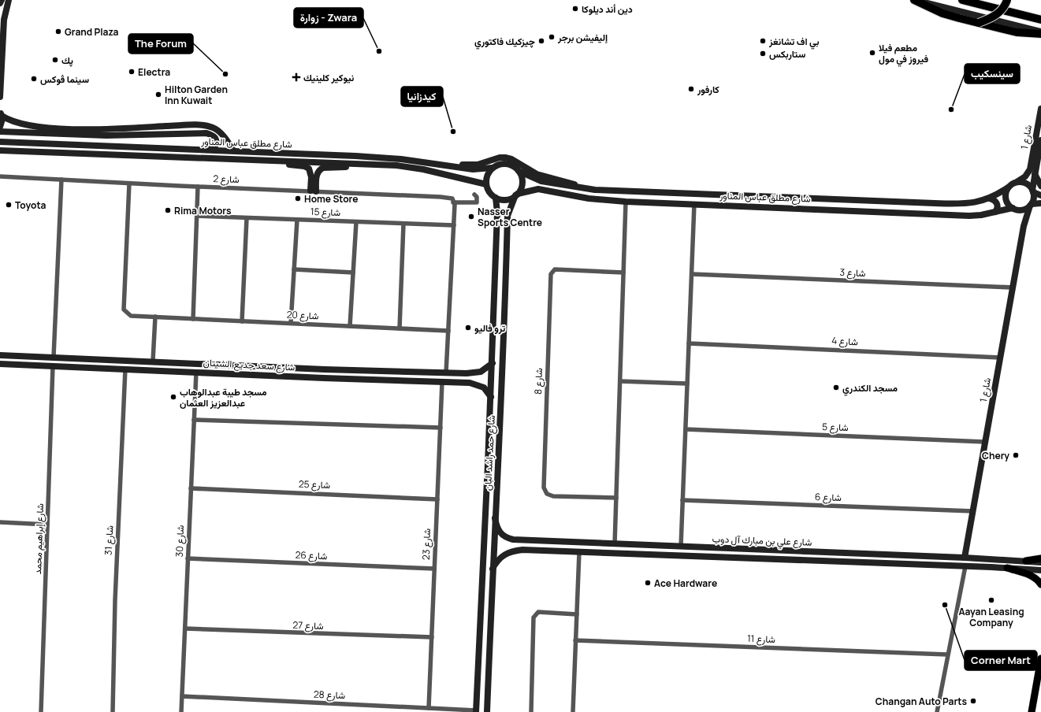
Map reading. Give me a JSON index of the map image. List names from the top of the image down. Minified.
{"streets":{"street":["شارع 1","شارع مطلق عباس المناور","شارع 2","شارع 15","شارع 3","شارع 20","شارع 4","شارع سعد جديع الشيتان","شارع 8","شارع 5","شارع حمد راشد البان","شارع 25","شارع 6","شارع إبراهيم محمد","شارع 31","شارع علي بن مبارك آل دوب","شارع 30","شارع 23","شارع 26","شارع 27","شارع 11","شارع 28"]},"crossings":[["شارع 1","شارع مطلق عباس المناور"],["شارع 1","شارع 3"],["شارع 1","شارع 4"],["شارع 1","شارع 5"],["شارع 1","شارع 6"],["شارع 1","شارع علي بن مبارك آل دوب"],["شارع مطلق عباس المناور","شارع حمد راشد البان"],["شارع 2","شارع 20"],["شارع سعد جديع الشيتان","شارع حمد راشد البان"],["شارع سعد جديع الشيتان","شارع إبراهيم محمد"],["شارع سعد جديع الشيتان","شارع 31"],["شارع سعد جديع الشيتان","شارع 30"],["شارع سعد جديع الشيتان","شارع 23"],["شارع حمد راشد البان","شارع علي بن مبارك آل دوب"],["شارع حمد راشد البان","شارع 28"],["شارع 25","شارع 30"],["شارع 25","شارع 23"],["شارع 30","شارع 26"],["شارع 30","شارع 27"],["شارع 30","شارع 28"],["شارع 23","شارع 26"],["شارع 23","شارع 27"],["شارع 23","شارع 28"]],"places":{"other":["دين أند ديلوكا","Grand Plaza","إليفيشن برجر","چيزكيك فاكتوري","بي اف تشانغز","زوارة - Zwara","مطعم فيلا فيروز في مول","ستاربكس","پك","Electra","The Forum","سينما ڤوكس","كارفور","Hilton Garden Inn Kuwait","سينسكيب","كيدزانيا","Home Store","Toyota","Rima Motors","Nasser Sports Centre","ترو فاليو","مسجد الكندري","مسجد طيبة عبدالوهاب عبدالعزيز العثمان","Chery","Ace Hardware","Aayan Leasing Company","Corner Mart","Changan Auto Parts"],"health":["نيوكير كلينيك"]}}
